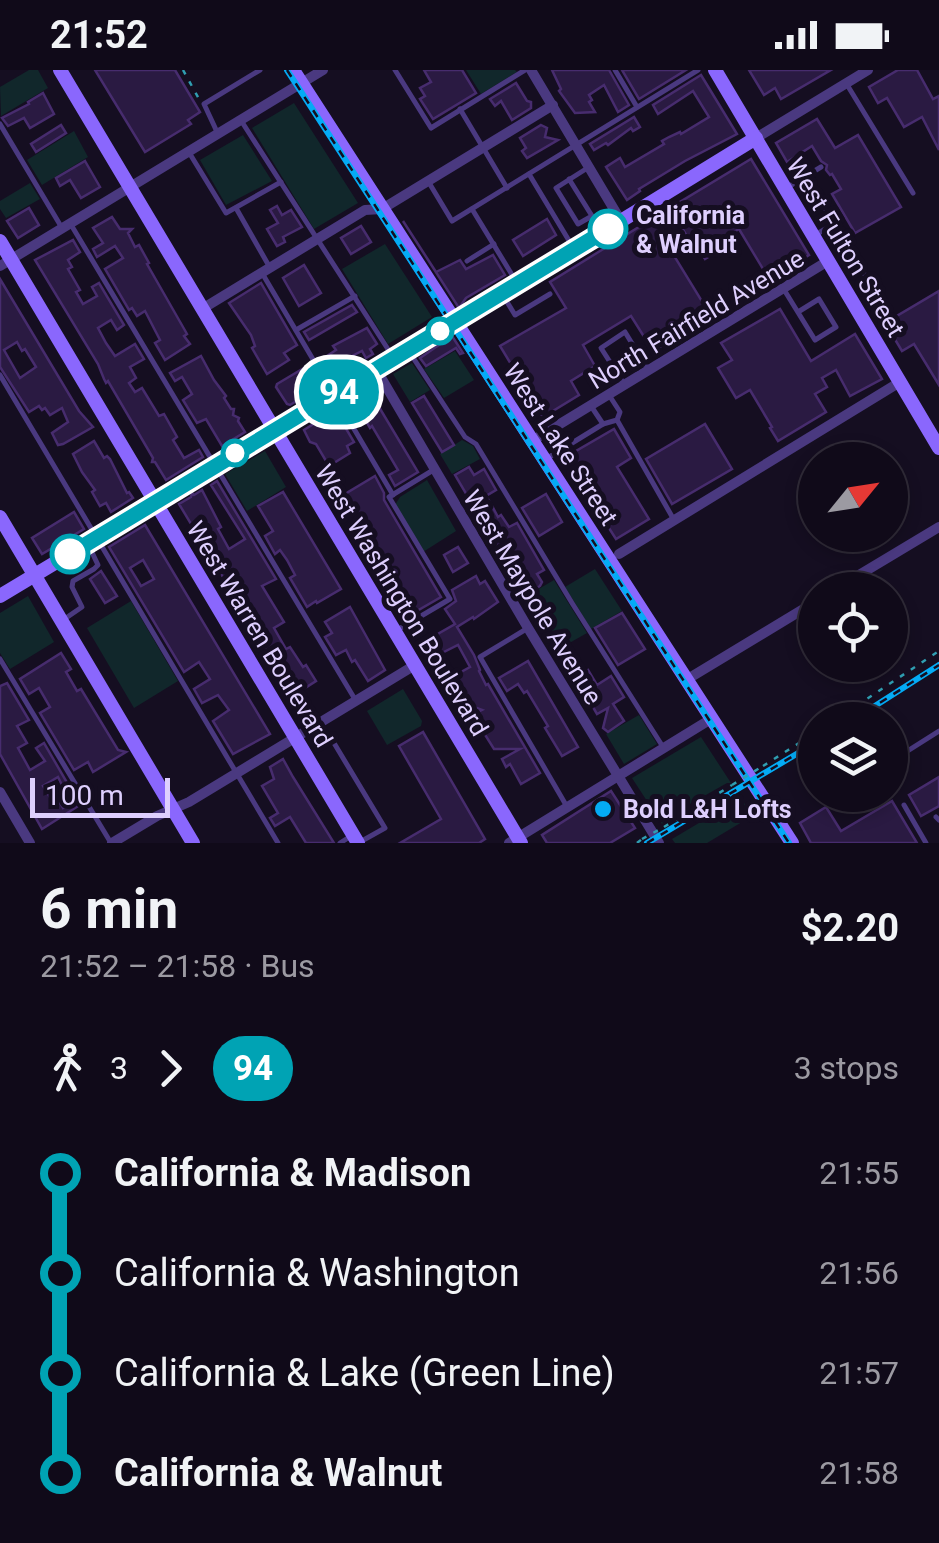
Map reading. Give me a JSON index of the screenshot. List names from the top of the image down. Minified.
{"streets":{"street":["West Fulton Street","North Fairfield Avenue","West Lake Street","West Maypole Avenue","West Washington Boulevard","West Warren Boulevard"]},"crossings":[["West Fulton Street","North Fairfield Avenue"],["North Fairfield Avenue","West Lake Street"]],"places":["California & Walnut","Bold L&H Lofts"],"lines":["bus line 94"],"scale_bar":"100 m","north":"top right","page":{"status":"21:52","on_map":"94","scale":"100 m","heading":["6 min","21:52 – 21:58 · Bus","$2.20"],"legs":["3","94","3 stops"],"list":[{"name":"California & Madison","value":"21:55"},{"name":"California & Washington","value":"21:56"},{"name":"California & Lake (Green Line)","value":"21:57"},{"name":"California & Walnut","value":"21:58"}]}}
